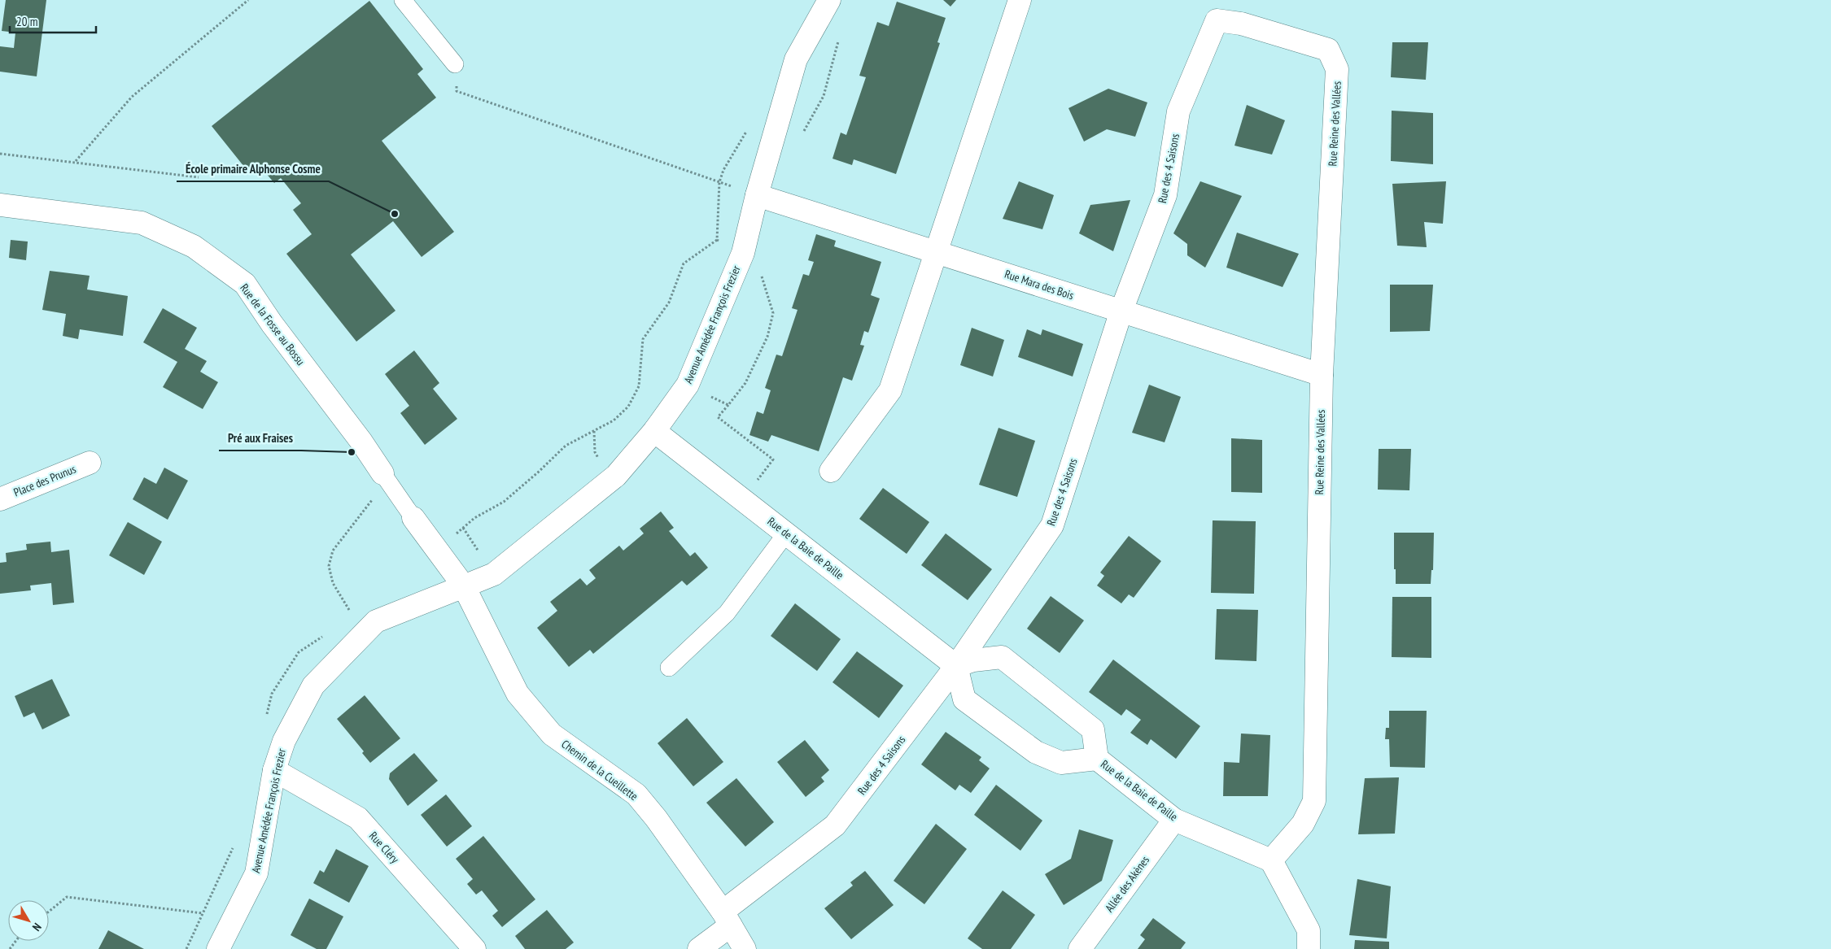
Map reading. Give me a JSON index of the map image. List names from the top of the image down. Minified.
{"streets":{"street":["Rue Reine des Vallées","Rue des 4 Saisons","Rue Mara des Bois","Rue de la Fosse au Bossu","Avenue Amédée François Frezier","Place des Prunus","Rue de la Baie de Paille","Chemin de la Cueillette","Rue Cléry","Allée des Akènes"]},"crossings":[["Rue Reine des Vallées","Rue des 4 Saisons"],["Rue Reine des Vallées","Rue Mara des Bois"],["Rue Reine des Vallées","Rue de la Baie de Paille"],["Rue des 4 Saisons","Rue Mara des Bois"],["Rue des 4 Saisons","Rue de la Baie de Paille"],["Rue des 4 Saisons","Chemin de la Cueillette"],["Rue Mara des Bois","Avenue Amédée François Frezier"],["Avenue Amédée François Frezier","Rue de la Baie de Paille"],["Avenue Amédée François Frezier","Chemin de la Cueillette"],["Avenue Amédée François Frezier","Rue Cléry"],["Rue de la Baie de Paille","Allée des Akènes"]],"places":["École primaire Alphonse Cosme","Pré aux Fraises"],"scale_bar":"20 m","north":"bottom right"}
